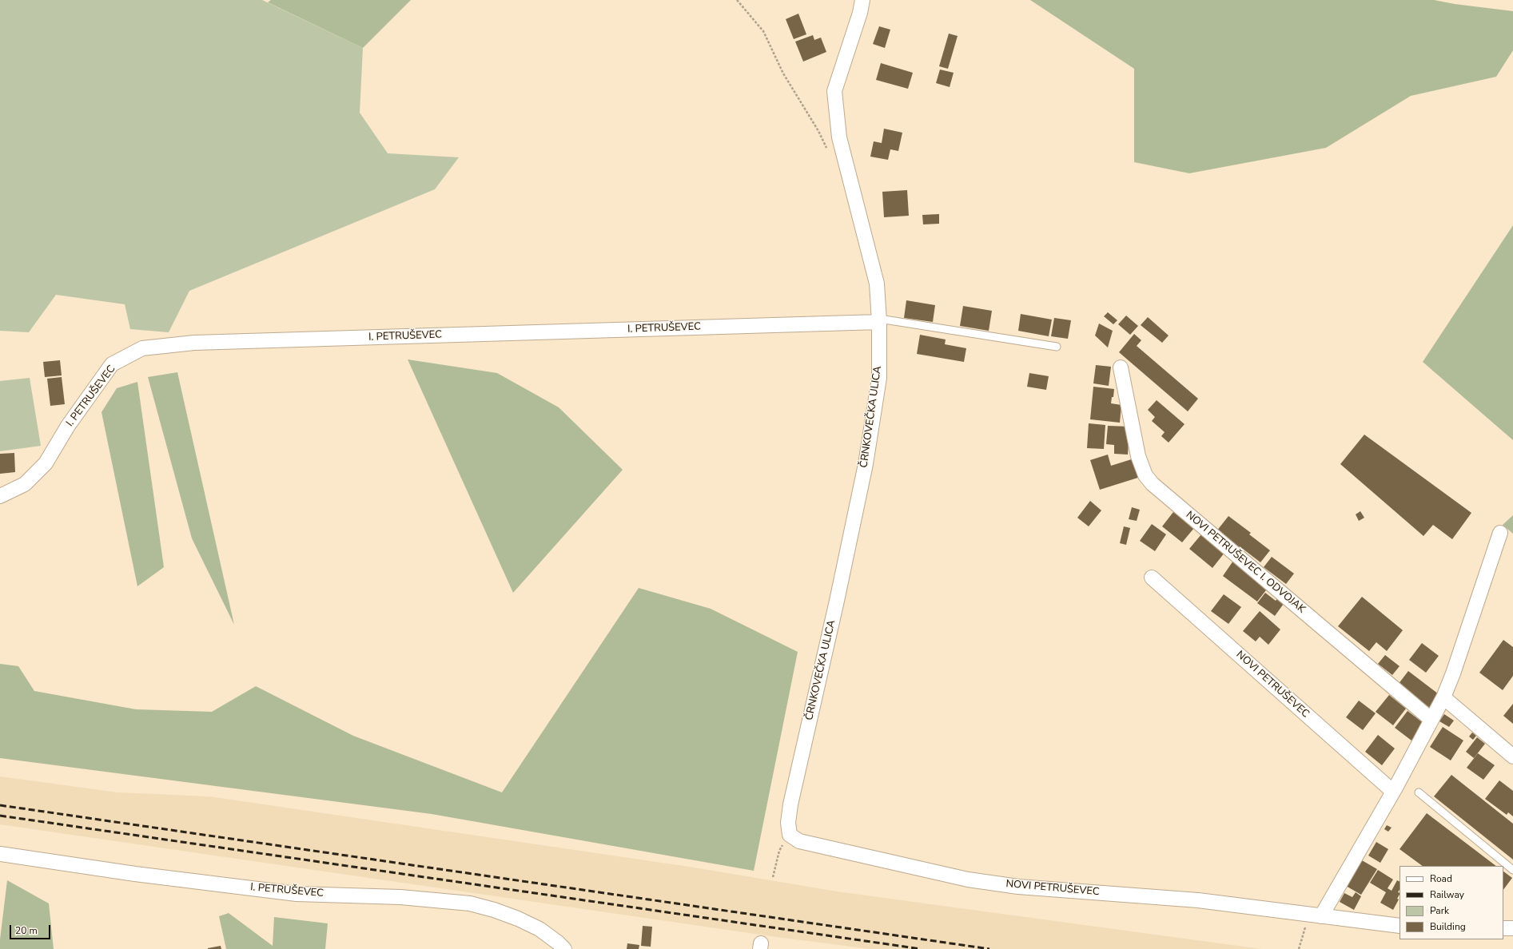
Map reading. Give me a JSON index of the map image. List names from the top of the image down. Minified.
{"streets":{"street":["I. PETRUŠEVEC","ČRNKOVEČKA ULICA","NOVI PETRUŠEVEC I. ODVOJAK","NOVI PETRUŠEVEC"]},"crossings":[["I. PETRUŠEVEC","ČRNKOVEČKA ULICA"],["ČRNKOVEČKA ULICA","NOVI PETRUŠEVEC"]],"legend":["Road","Railway","Park","Building"],"scale_bar":"20 m"}
